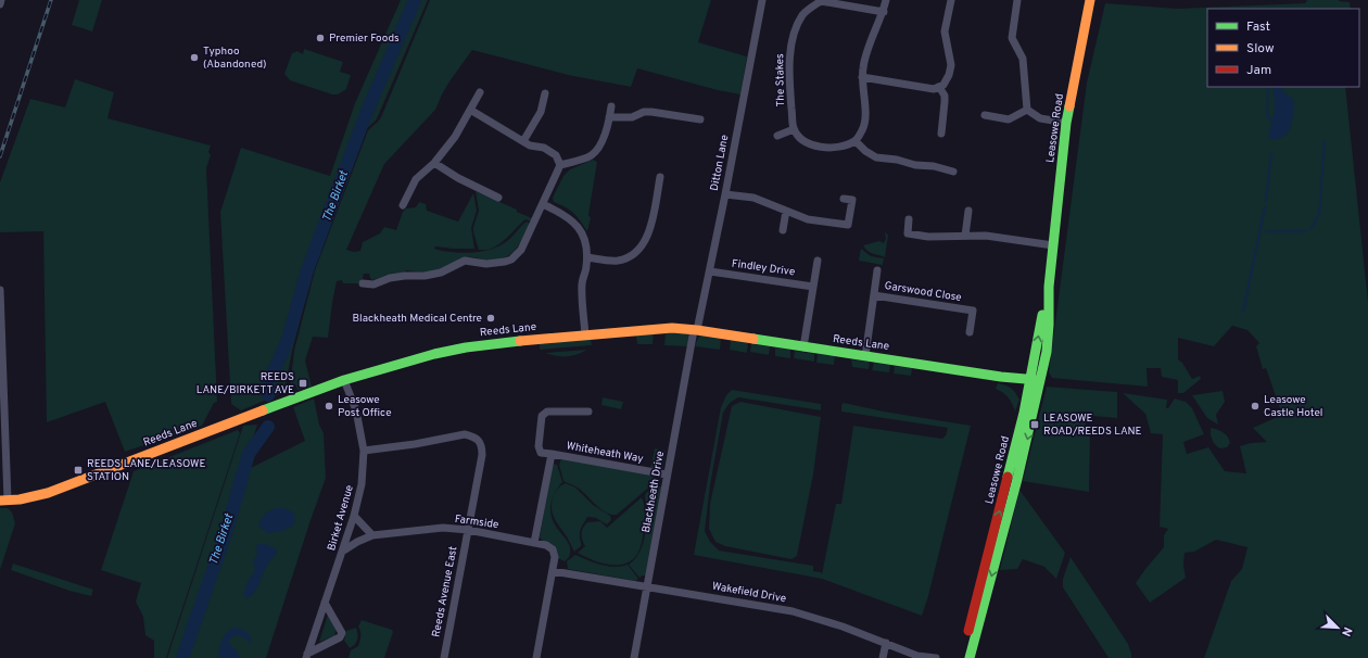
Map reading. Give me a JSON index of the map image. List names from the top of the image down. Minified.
{"streets":{"street":["The Stakes","Leasowe Road","Ditton Lane","Findley Drive","Garswood Close","Reeds Lane","Whiteheath Way","Blackheath Drive","Birket Avenue","Farmside","Reeds Avenue East","Wakefield Drive"]},"crossings":[["Leasowe Road","Reeds Lane"],["Ditton Lane","Findley Drive"],["Ditton Lane","Reeds Lane"],["Ditton Lane","Blackheath Drive"],["Reeds Lane","Blackheath Drive"],["Reeds Lane","Birket Avenue"],["Whiteheath Way","Blackheath Drive"],["Whiteheath Way","Farmside"],["Blackheath Drive","Wakefield Drive"],["Birket Avenue","Farmside"],["Birket Avenue","Reeds Avenue East"],["Farmside","Reeds Avenue East"],["Farmside","Wakefield Drive"]],"water":["The Birket"],"places":{"other":["Premier Foods","Typhoo (Abandoned)","Blackheath Medical Centre","Leasowe Post Office","Leasowe Castle Hotel"],"transit":["REEDS LANE/BIRKETT AVE","LEASOWE ROAD/REEDS LANE","REEDS LANE/LEASOWE STATION"]},"legend":["Fast","Slow","Jam"],"north":"bottom right"}
